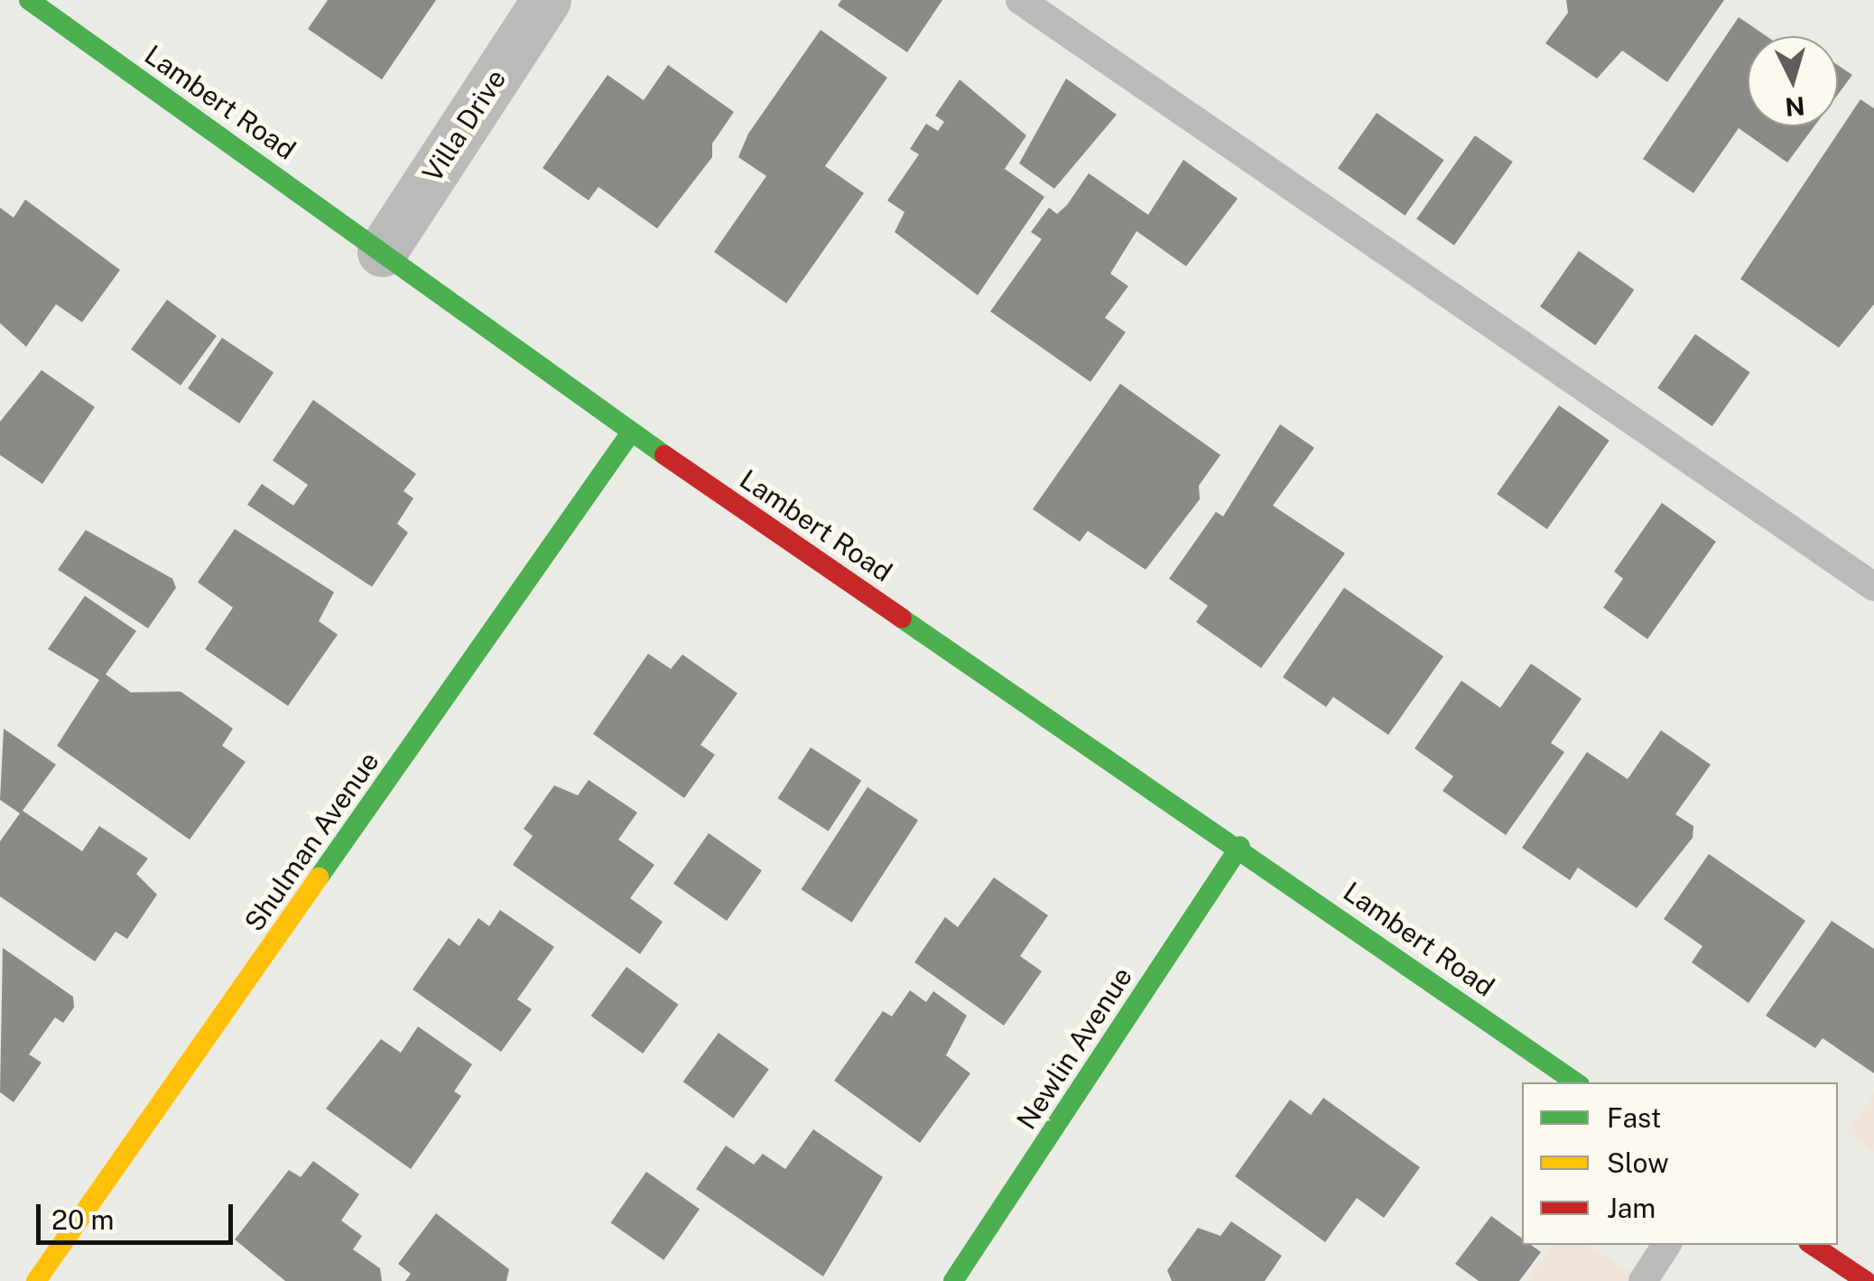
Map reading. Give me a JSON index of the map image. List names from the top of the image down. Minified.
{"streets":{"main road":["Lambert Road","Shulman Avenue","Newlin Avenue"],"street":["Villa Drive"]},"crossings":[["Lambert Road","Villa Drive"],["Lambert Road","Shulman Avenue"],["Lambert Road","Newlin Avenue"]],"legend":["Fast","Slow","Jam"],"scale_bar":"20 m","north":"bottom"}
